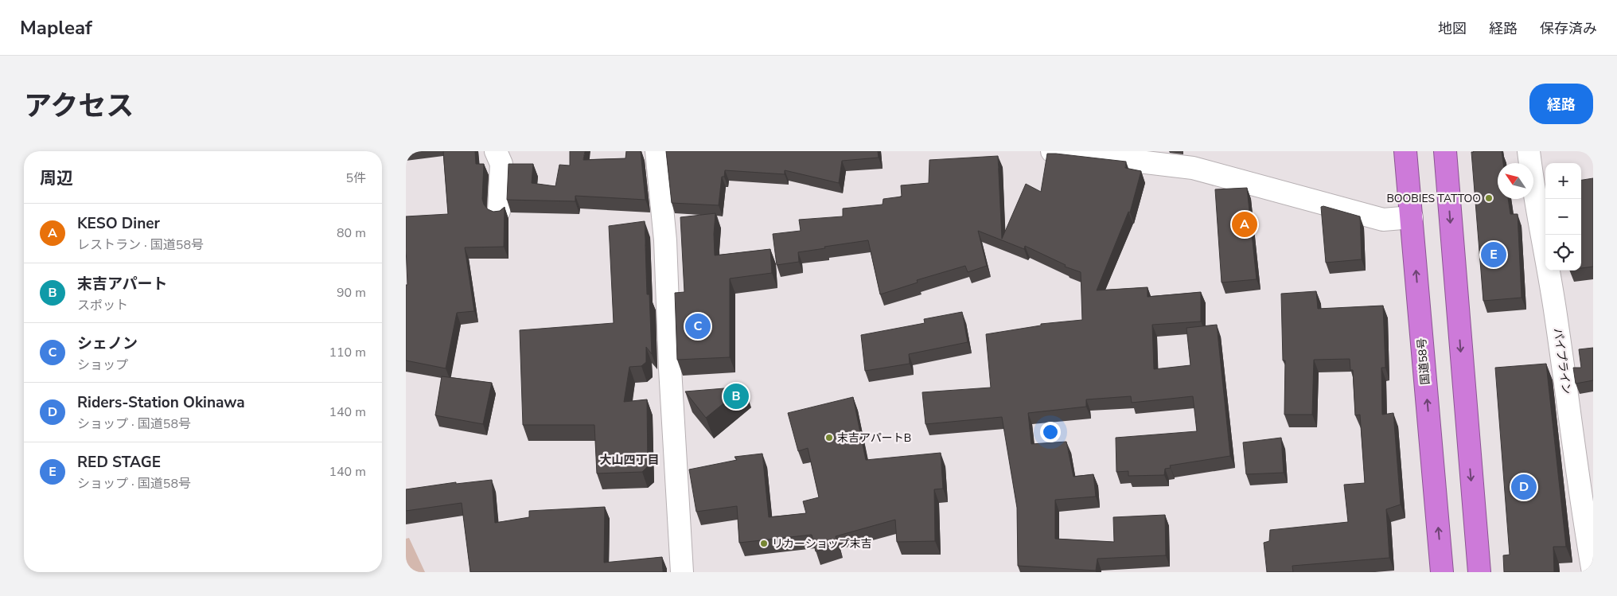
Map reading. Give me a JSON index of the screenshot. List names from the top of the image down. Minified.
{"streets":{"highway":["国道58号"],"street":["パイプライン"]},"districts":["大山四丁目"],"places":["BOOBIES TATTOO","末吉アパートB","リカーショップ末吉"],"north":"top left","page":{"header":"Mapleaf","nav":["地図","経路","保存済み"],"title":"アクセス","buttons":"経路","heading":["周辺","5件"],"map_buttons":["+","−"],"list":[{"mark":"A","name":"KESO Diner","note":"レストラン · 国道58号","value":"80 m"},{"mark":"B","name":"末吉アパート","note":"スポット","value":"90 m"},{"mark":"C","name":"シェノン","note":"ショップ","value":"110 m"},{"mark":"D","name":"Riders-Station Okinawa","note":"ショップ · 国道58号","value":"140 m"},{"mark":"E","name":"RED STAGE","note":"ショップ · 国道58号","value":"140 m"}],"pins":["A","E","C","B","D"]}}
